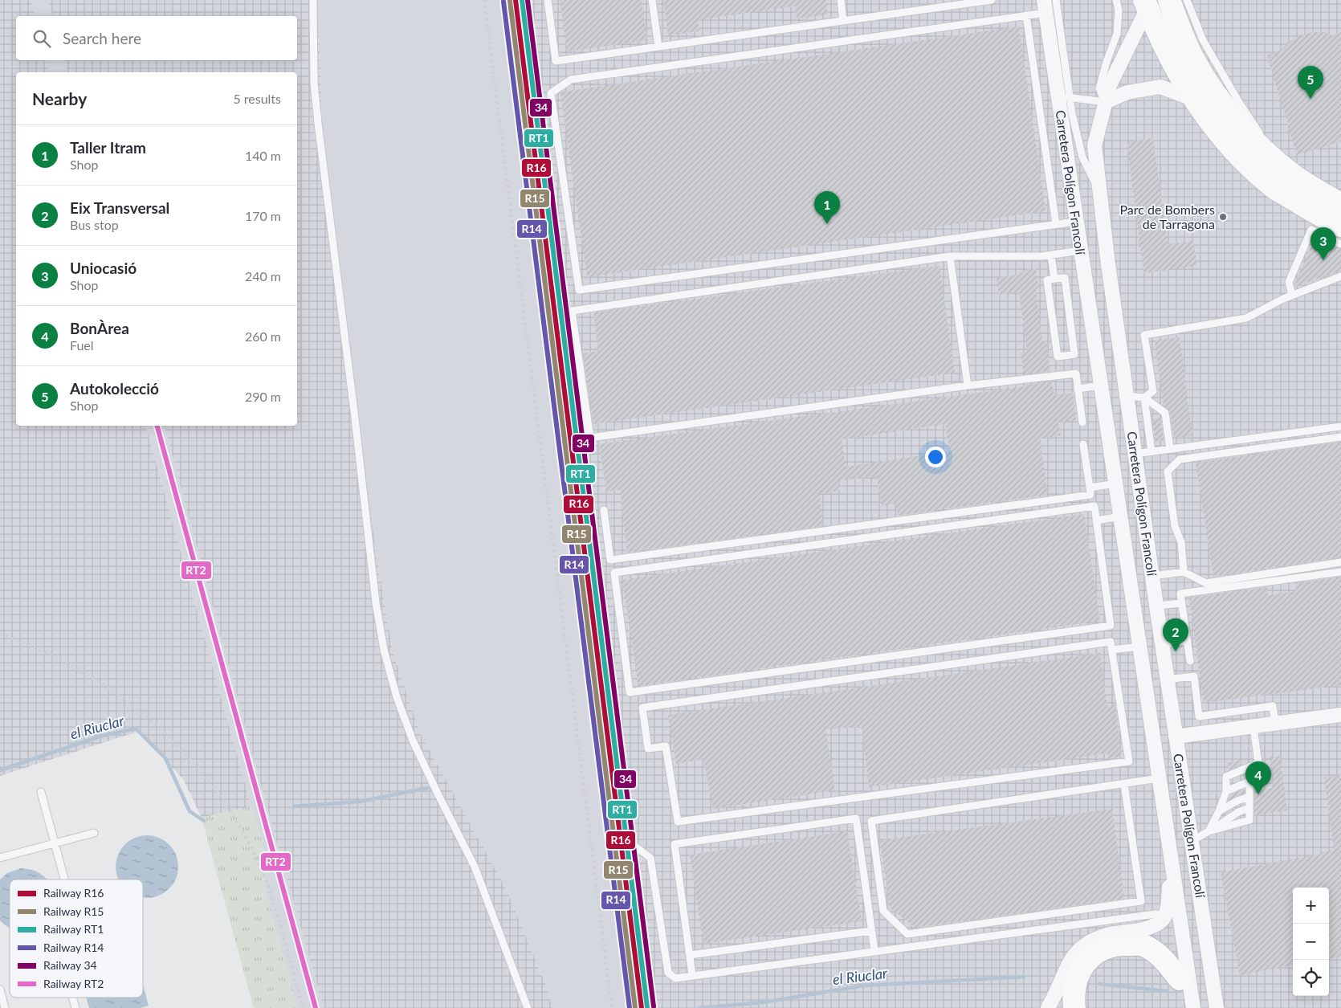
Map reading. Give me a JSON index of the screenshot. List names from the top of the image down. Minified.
{"streets":{"street":["Carretera Polígon Francolí"]},"water":["el Riuclar"],"places":["Parc de Bombers de Tarragona"],"lines":["rail line R16","rail line RT1","rail line 34","rail line R15","rail line R14","rail line RT2"],"legend":["Railway R16","Railway R15","Railway RT1","Railway R14","Railway 34","Railway RT2"],"page":{"search":"Search here","pins":["5","1","3","2","4"],"heading":["Nearby","5 results"],"list":[{"mark":"1","name":"Taller Itram","note":"Shop","value":"140 m"},{"mark":"2","name":"Eix Transversal","note":"Bus stop","value":"170 m"},{"mark":"3","name":"Uniocasió","note":"Shop","value":"240 m"},{"mark":"4","name":"BonÀrea","note":"Fuel","value":"260 m"},{"mark":"5","name":"Autokolecció","note":"Shop","value":"290 m"}],"map_buttons":["+","−"]}}
